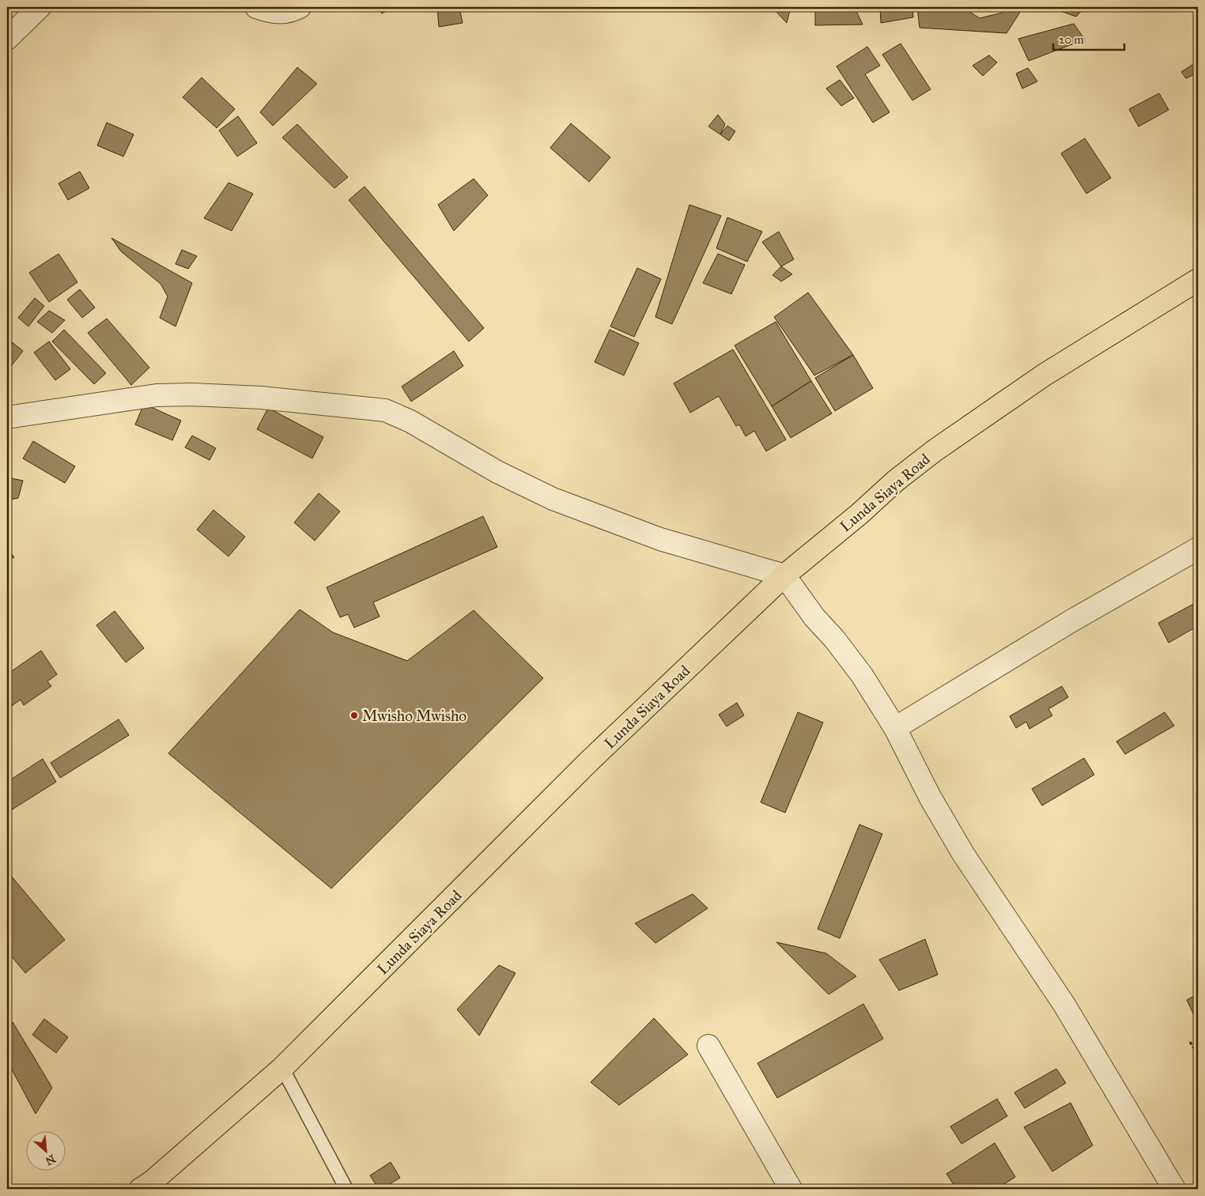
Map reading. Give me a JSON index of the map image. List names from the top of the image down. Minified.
{"streets":{"main road":["Lunda Siaya Road"]},"places":["Mwisho Mwisho"],"scale_bar":"20 m","north":"bottom right"}
